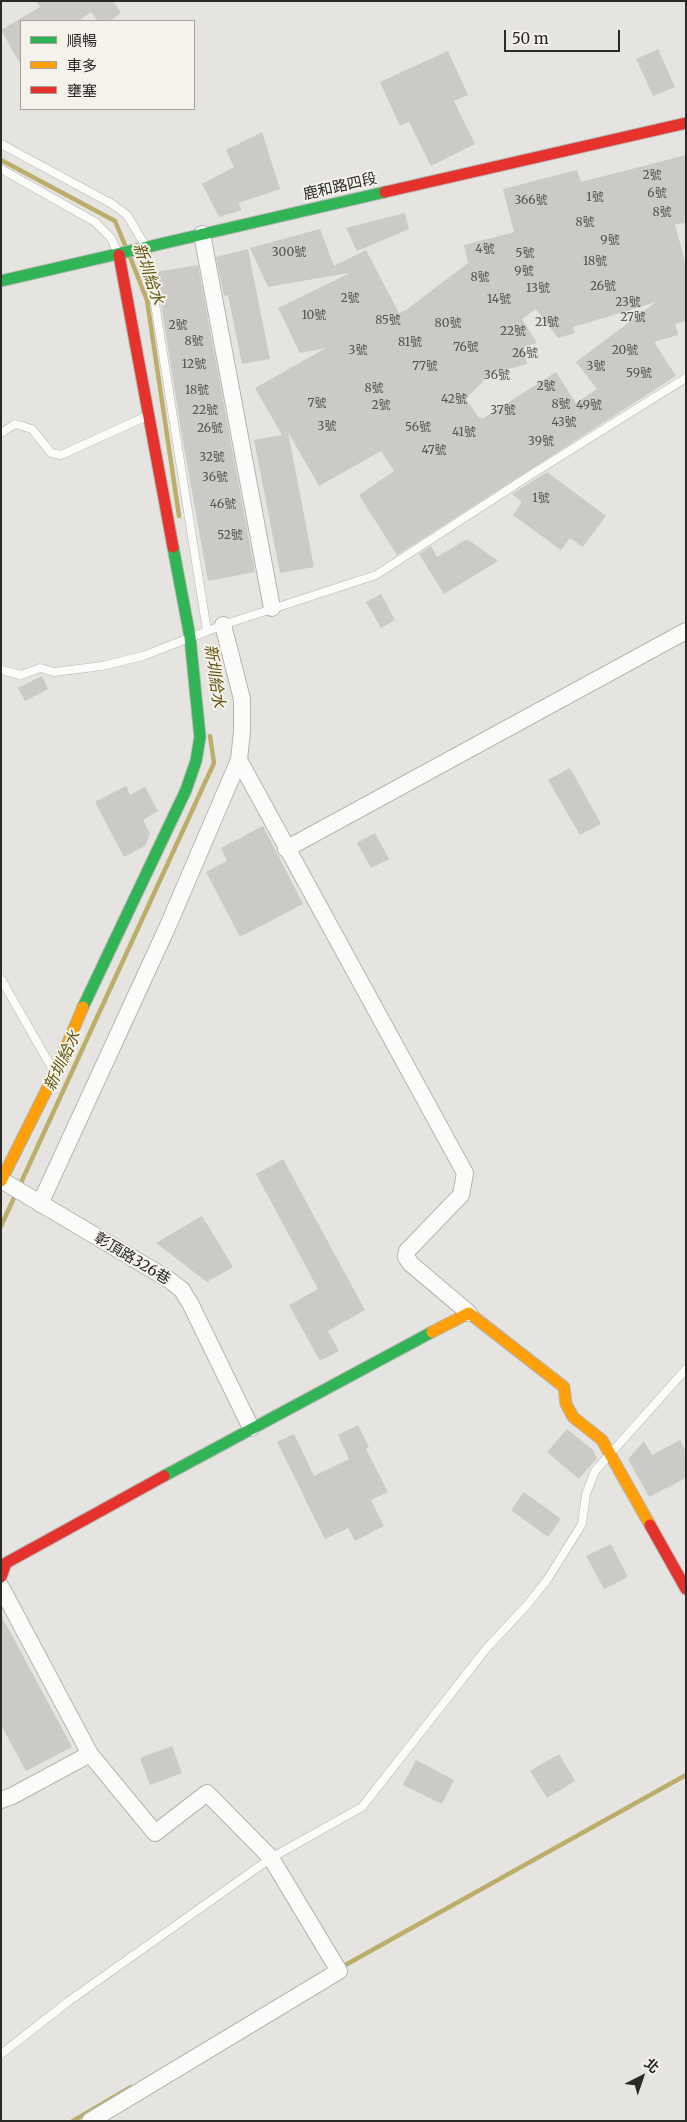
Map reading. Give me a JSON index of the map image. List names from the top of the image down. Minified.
{"streets":{"street":["鹿和路四段","彰頂路326巷"]},"water":["新圳給水"],"house_numbers":["2號","6號","1號","366號","8號","8號","9號","4號","300號","5號","18號","9號","8號","26號","13號","2號","14號","23號","10號","27號","85號","21號","80號","2號","22號","8號","81號","76號","3號","20號","26號","12號","77號","3號","59號","36號","2號","8號","18號","42號","7號","8號","2號","49號","22號","37號","43號","3號","56號","26號","41號","39號","47號","32號","36號","1號","46號","52號"],"legend":["順暢","車多","壅塞"],"scale_bar":"50 m","north":"top right"}
